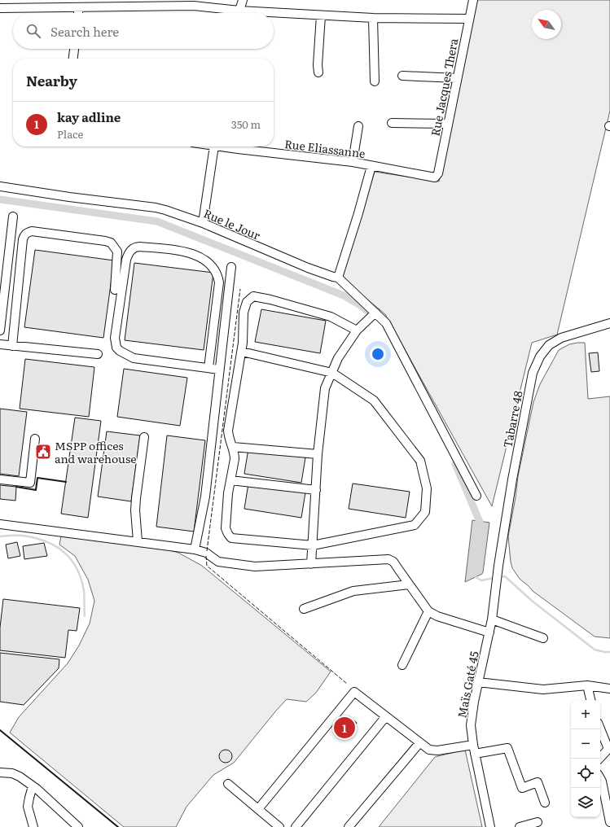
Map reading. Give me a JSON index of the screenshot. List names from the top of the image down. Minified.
{"streets":{"street":["Rue Jacques Thera","Rue Eliassanne","Rue le Jour","Tabarre 48","Maïs Gaté 45"]},"crossings":[["Rue Jacques Thera","Rue Eliassanne"],["Tabarre 48","Maïs Gaté 45"]],"places":{"public building":["MSPP offices and warehouse"]},"north":"top left","page":{"search":"Search here","heading":"Nearby","list":[{"mark":"1","name":"kay adline","note":"Place","value":"350 m"}],"map_buttons":["+","−"],"pins":"1"}}
